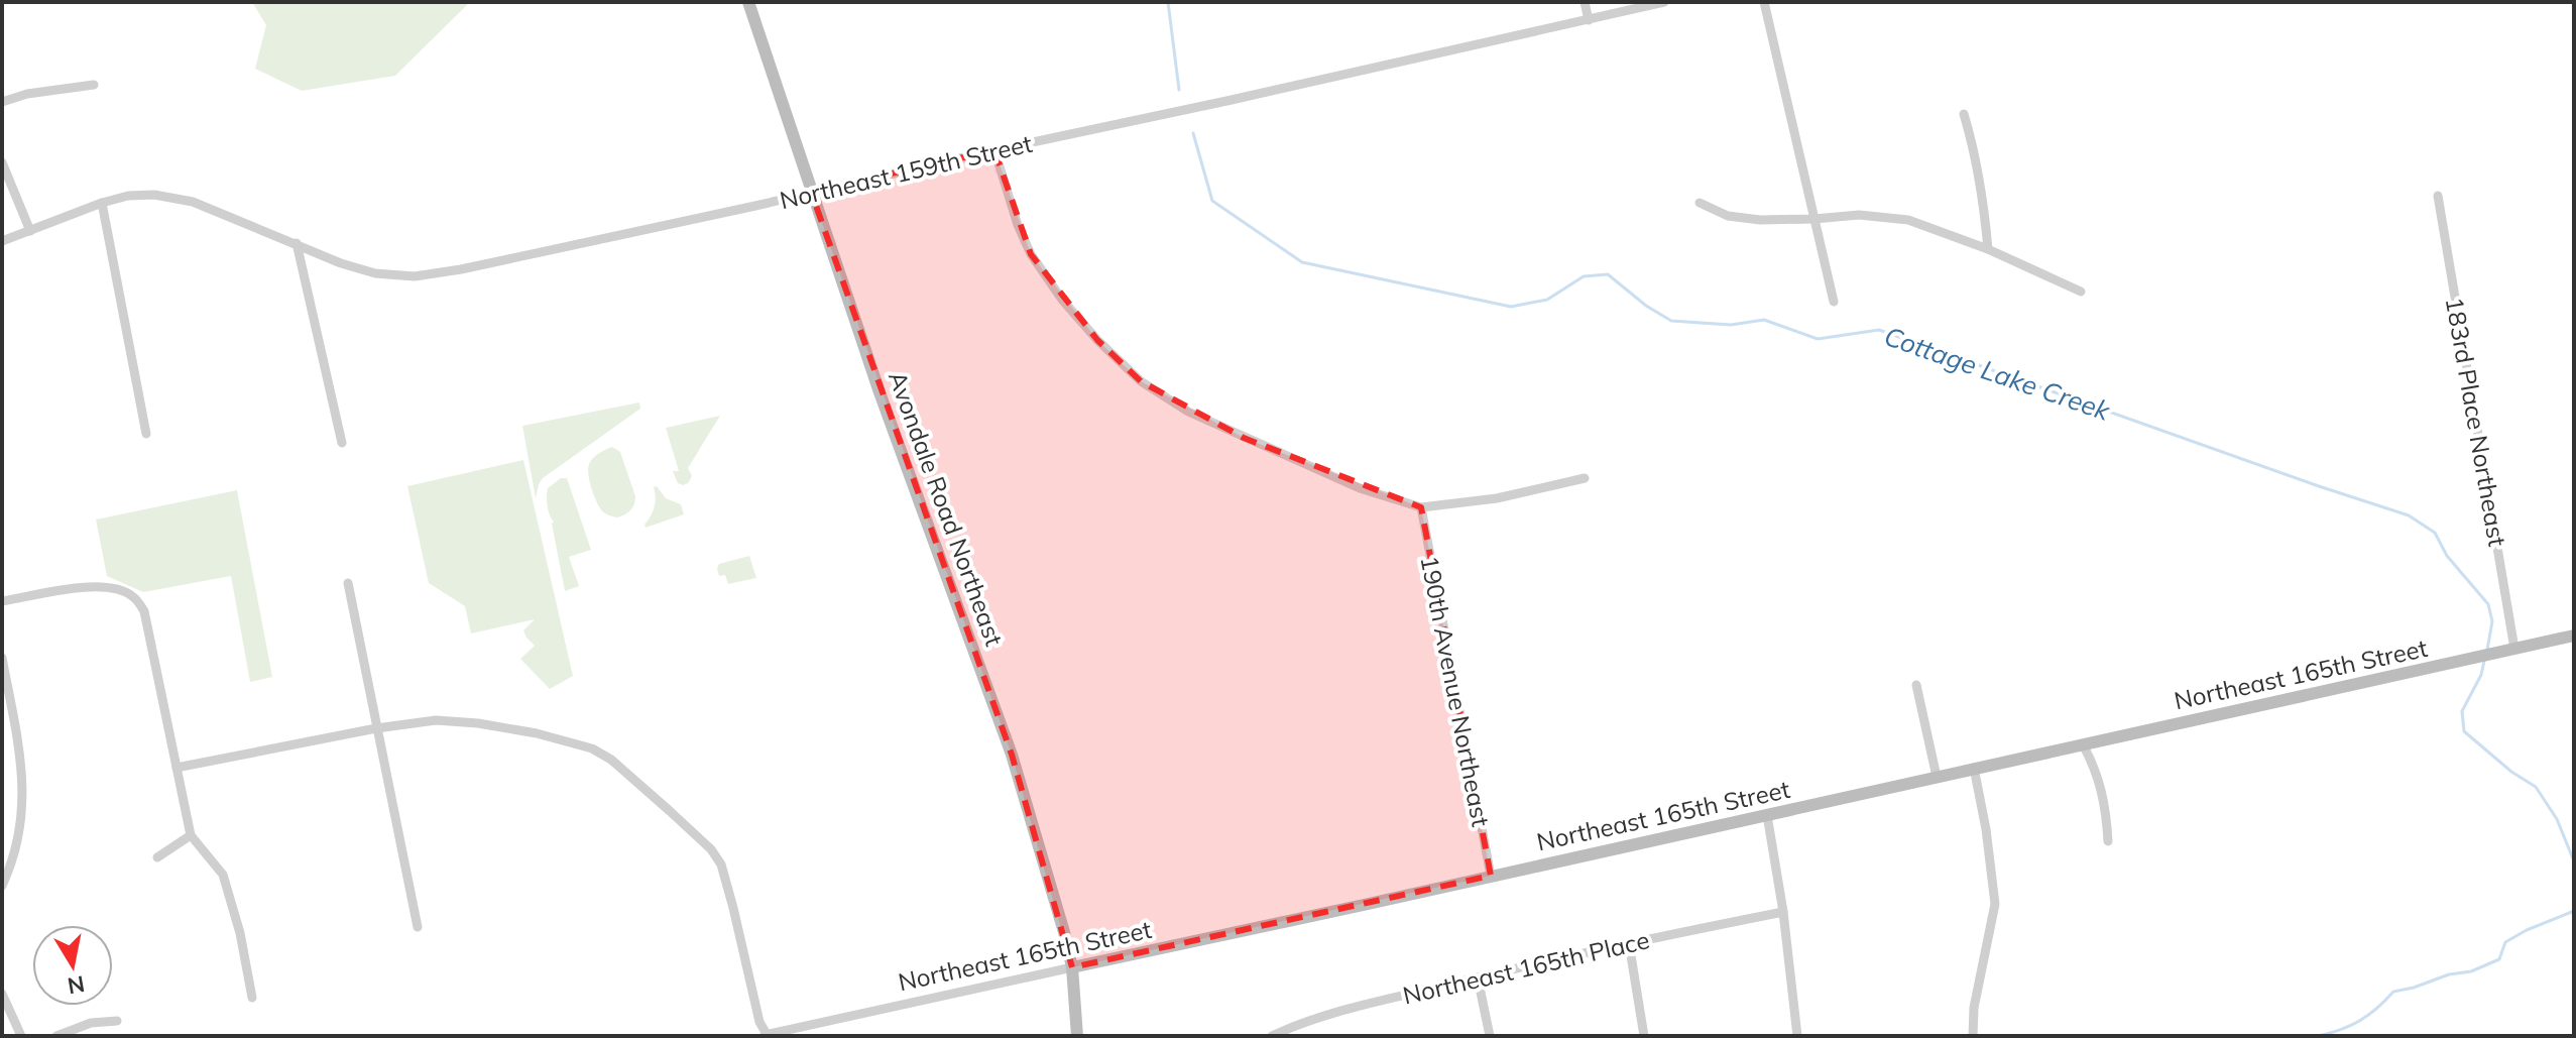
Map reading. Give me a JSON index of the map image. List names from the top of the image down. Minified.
{"streets":{"street":["Northeast 159th Street","183rd Place Northeast","Avondale Road Northeast","Northeast 165th Street","190th Avenue Northeast","Northeast 165th Place"]},"crossings":[["Northeast 159th Street","Avondale Road Northeast"],["183rd Place Northeast","Northeast 165th Street"],["Avondale Road Northeast","Northeast 165th Street"],["Northeast 165th Street","190th Avenue Northeast"]],"water":["Cottage Lake Creek"],"north":"bottom"}
